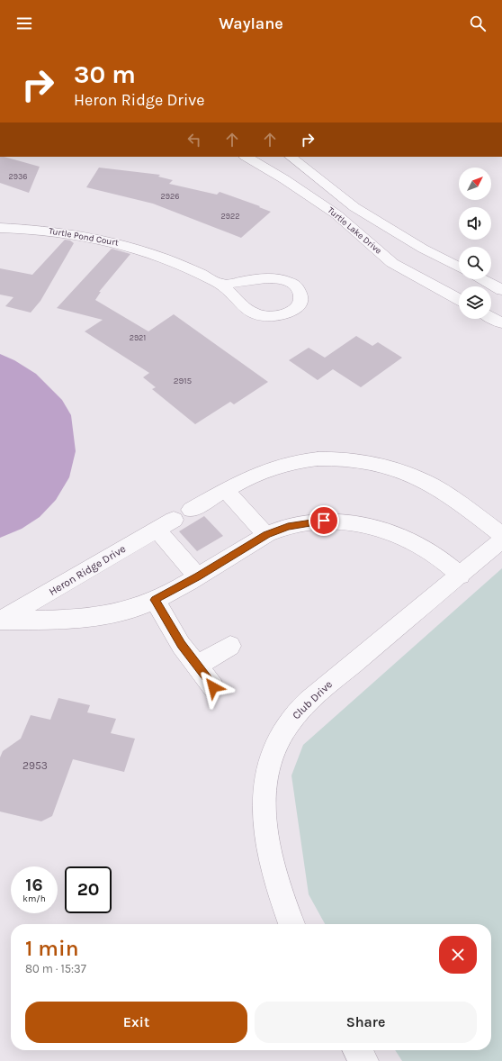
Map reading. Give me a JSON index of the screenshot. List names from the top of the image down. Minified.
{"streets":{"street":["Turtle Lake Drive","Turtle Pond Court","Heron Ridge Drive","Club Drive"]},"crossings":[["Heron Ridge Drive","Club Drive"]],"house_numbers":["2936","2926","2922","2921","2915","2953"],"north":"top right","page":{"header":"Waylane","turn":["30 m","Heron Ridge Drive"],"speed":"16 km/h","limit":"20","heading":["1 min","80 m · 15:37"],"buttons":["Exit","Share"]}}
